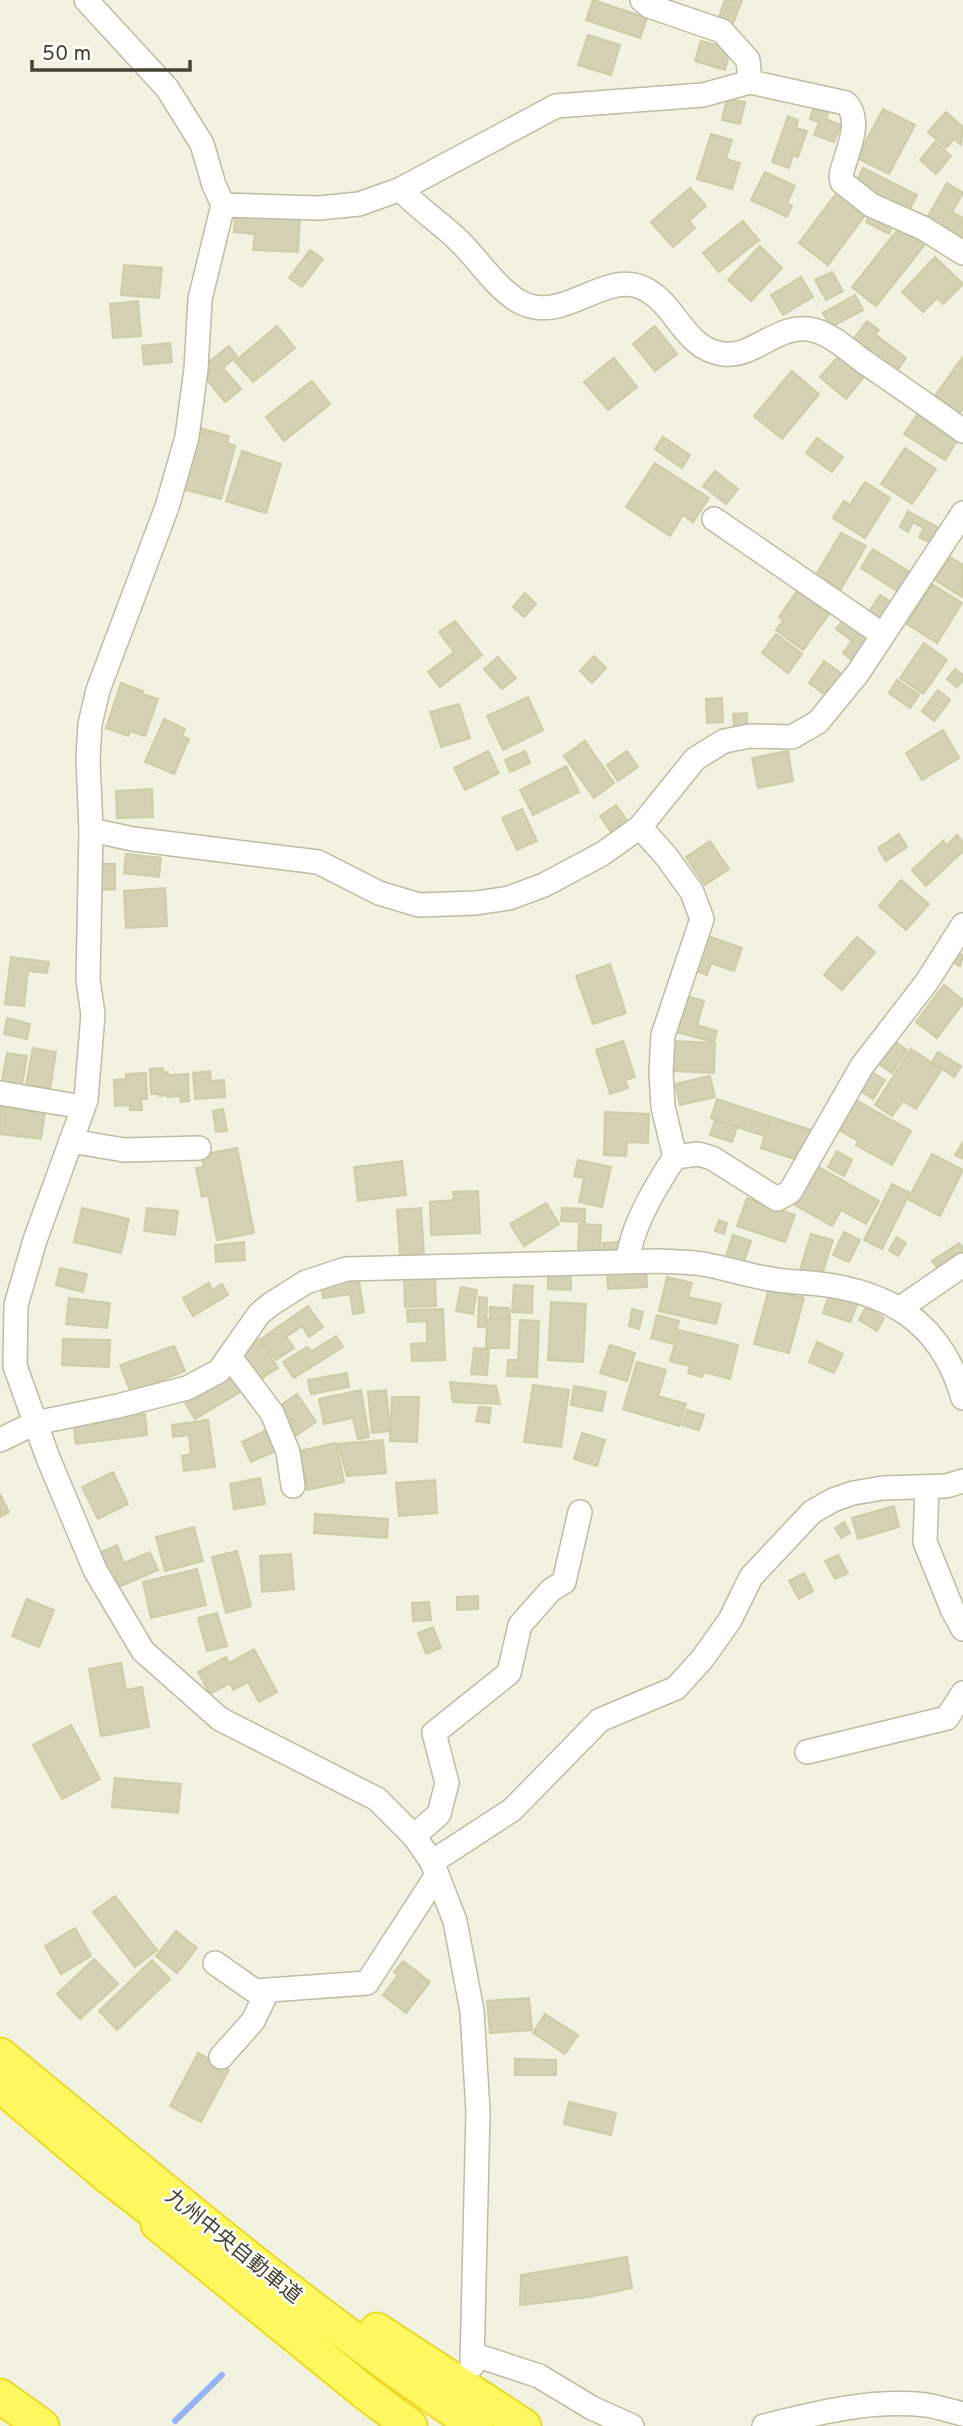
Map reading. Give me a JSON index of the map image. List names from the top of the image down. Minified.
{"streets":{"highway":["九州中央自動車道"]},"scale_bar":"50 m"}
